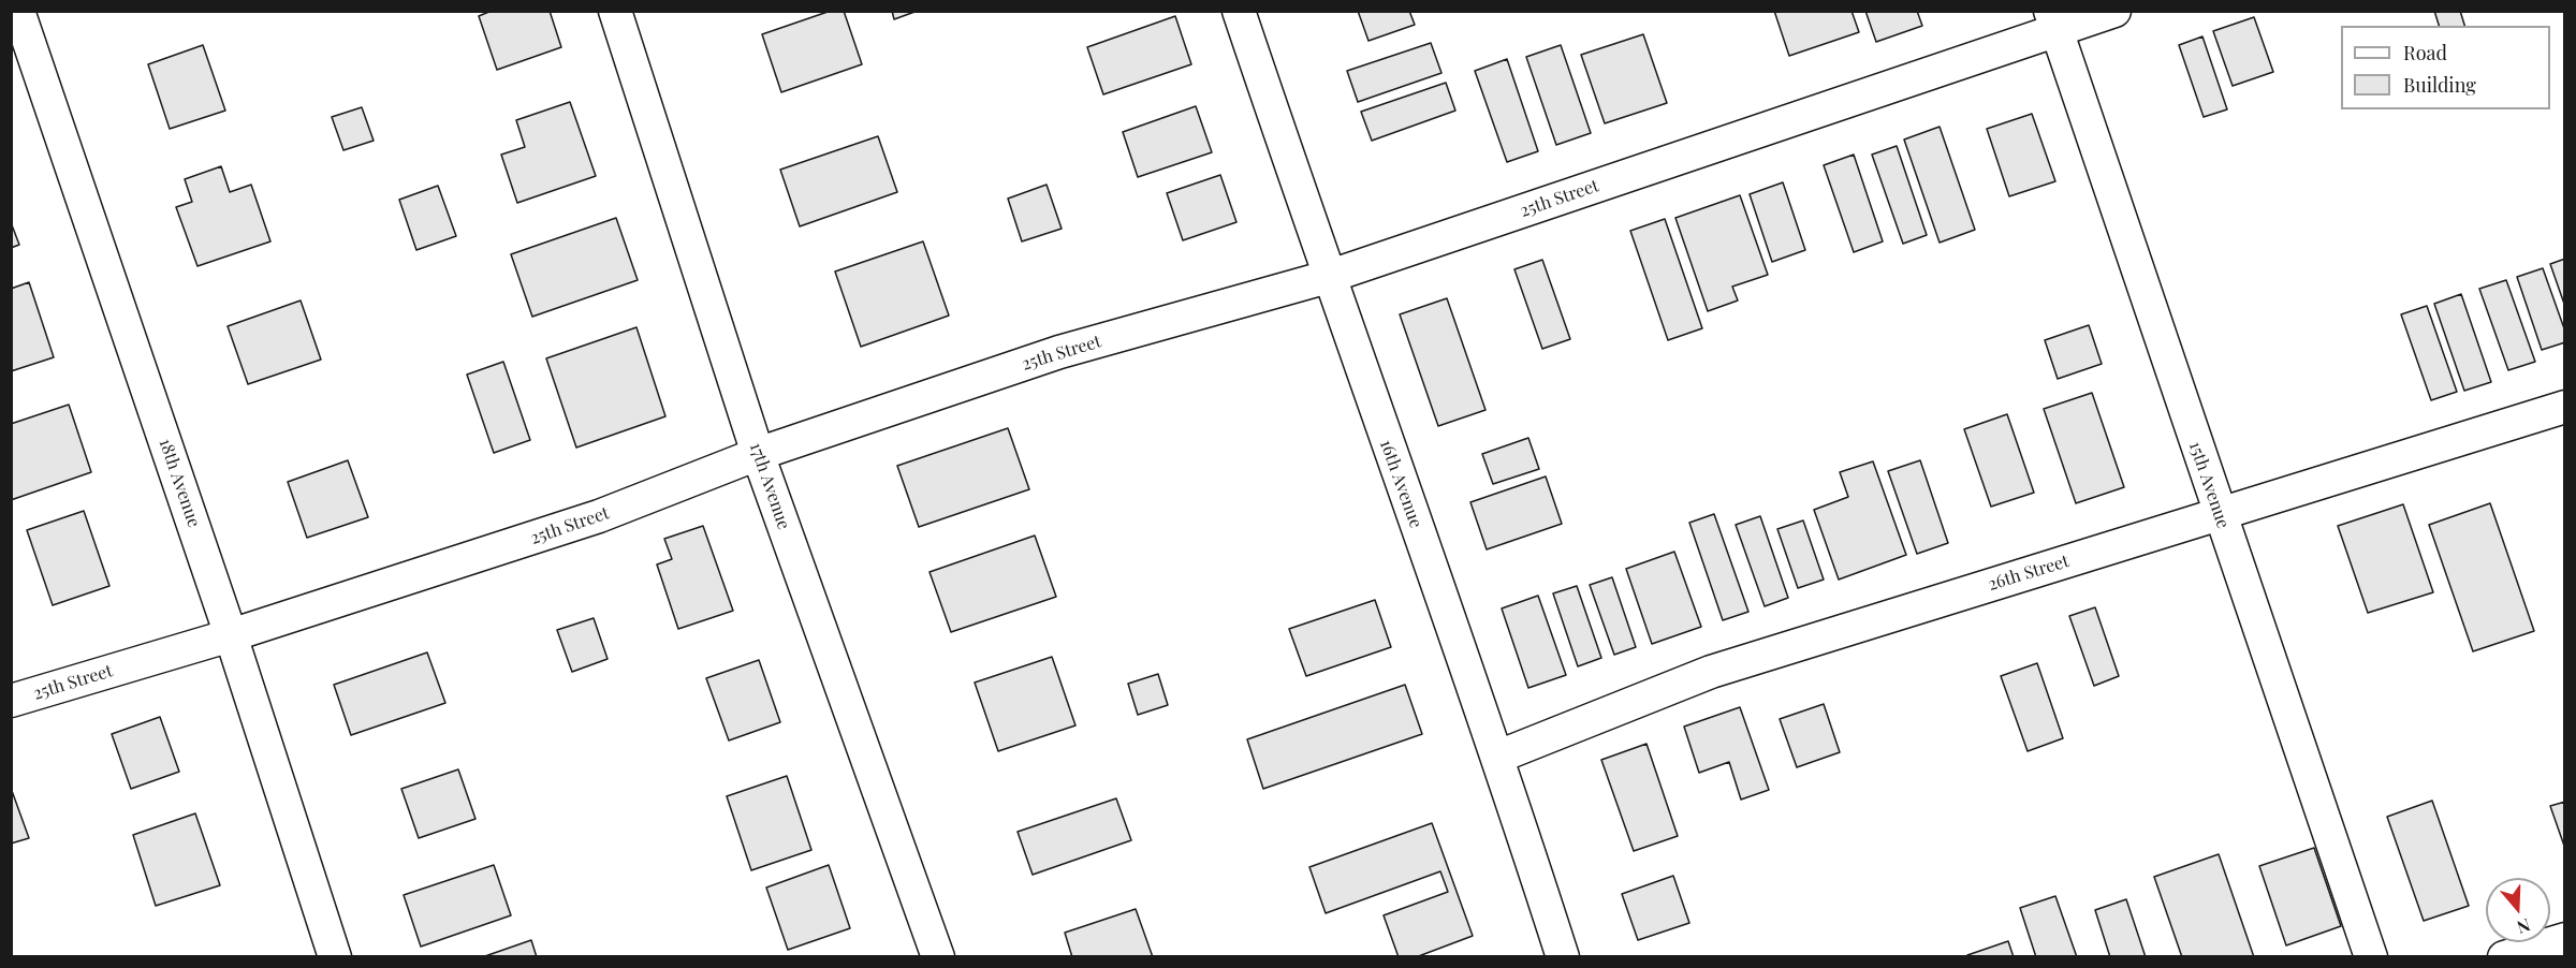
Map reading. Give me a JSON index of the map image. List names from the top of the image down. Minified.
{"streets":{"street":["25th Street","18th Avenue","16th Avenue","15th Avenue","17th Avenue","26th Street"]},"crossings":[["25th Street","18th Avenue"],["25th Street","16th Avenue"],["25th Street","15th Avenue"],["25th Street","17th Avenue"],["16th Avenue","26th Street"],["15th Avenue","26th Street"]],"legend":["Road","Building"],"north":"bottom"}
